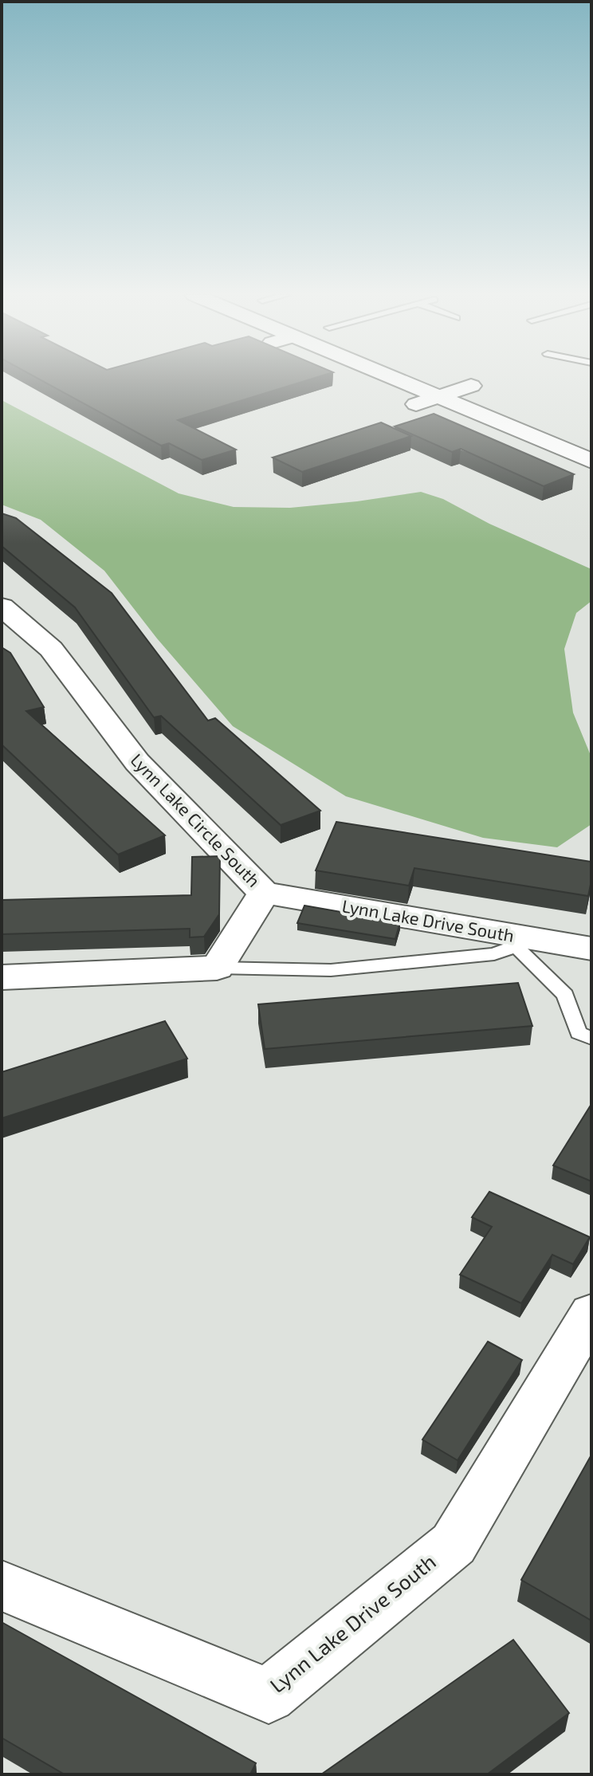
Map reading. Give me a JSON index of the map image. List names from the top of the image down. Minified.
{"streets":{"street":["Lynn Lake Circle South","Lynn Lake Drive South"]},"crossings":[["Lynn Lake Circle South","Lynn Lake Drive South"]]}
